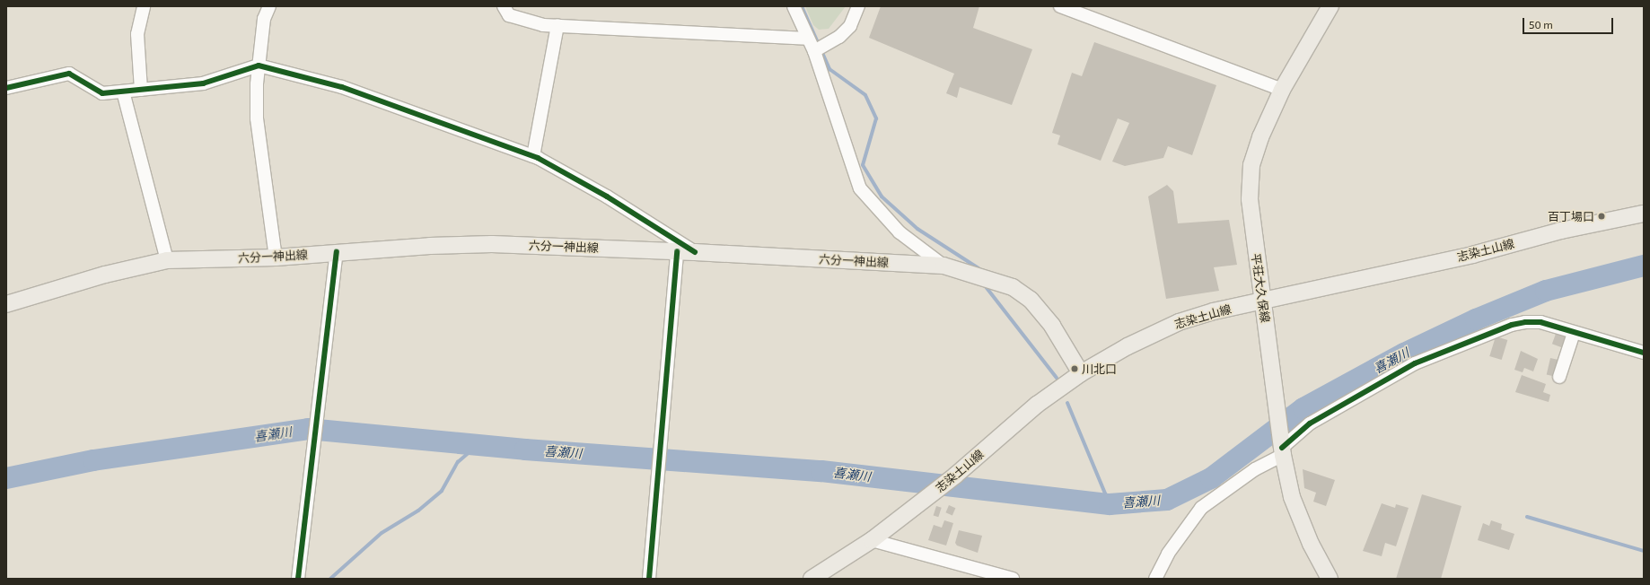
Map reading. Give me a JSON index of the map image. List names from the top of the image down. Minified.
{"streets":{"main road":["六分一神出線","志染土山線","平荘大久保線"]},"crossings":[["六分一神出線","志染土山線"],["志染土山線","平荘大久保線"]],"water":["喜瀬川"],"places":["百丁場口","川北口"],"scale_bar":"50 m"}
